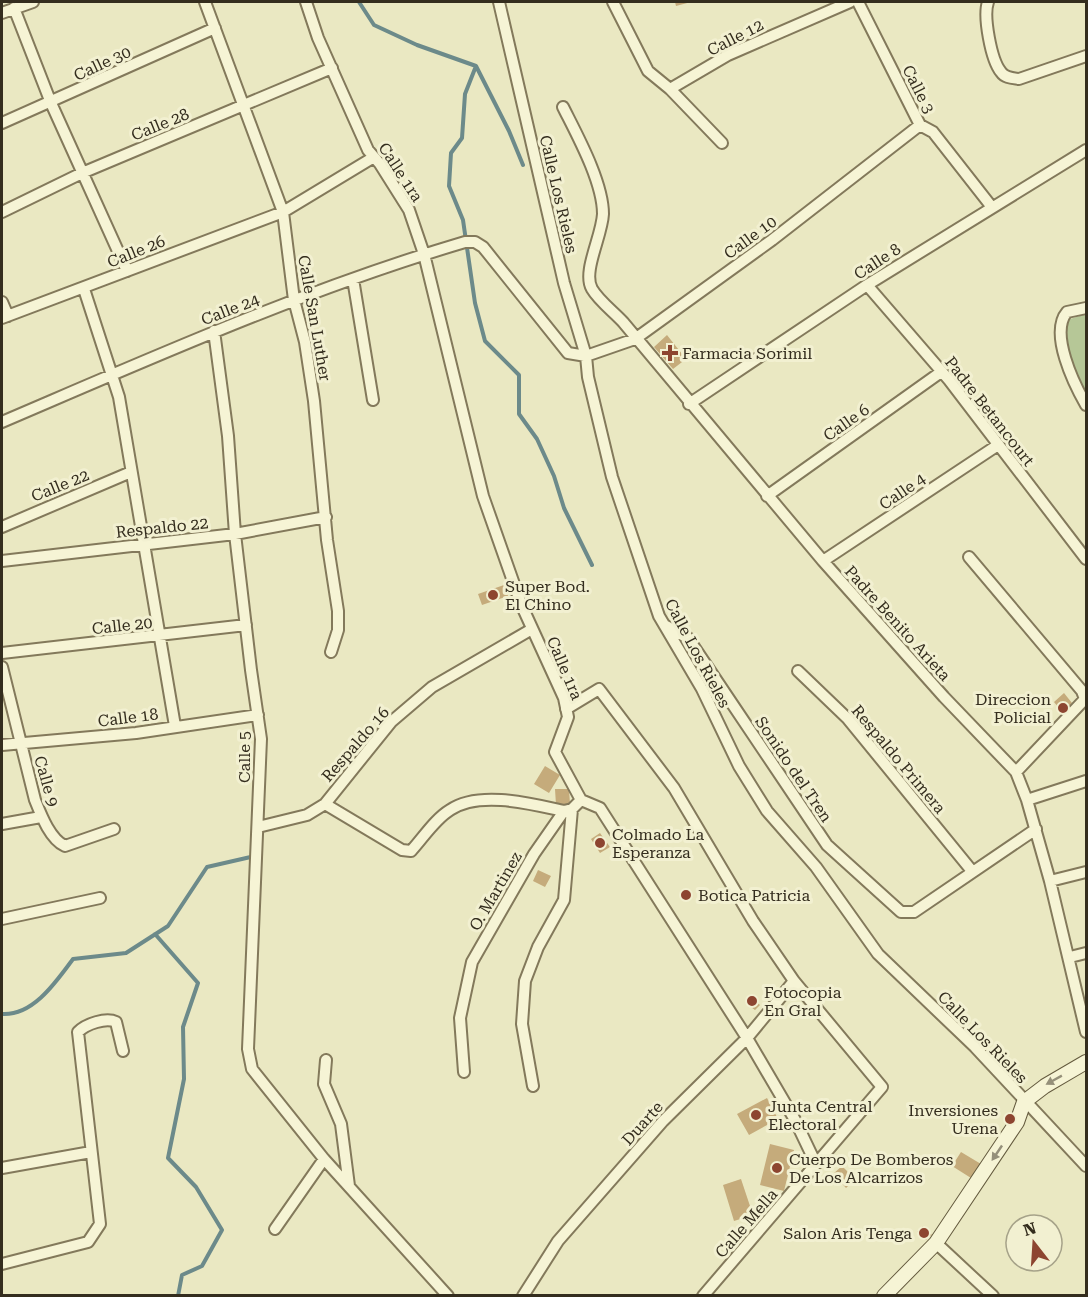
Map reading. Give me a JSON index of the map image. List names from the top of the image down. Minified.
{"streets":{"street":["Calle 12","Calle 30","Calle 3","Calle 28","Calle 1ra","Calle Los Rieles","Calle 10","Calle 26","Calle 8","Calle 24","Calle San Luther","Padre Betancourt","Calle 6","Calle 22","Calle 4","Respaldo 22","Padre Benito Arieta","Calle 20","Calle 18","Respaldo 16","Calle 5","Respaldo Primera","Sonido del Tren","Calle 9","O. Martinez","Duarte","Calle Mella"]},"crossings":[["Calle 30","Calle San Luther"],["Calle 3","Calle 10"],["Calle 3","Calle 8"],["Calle 28","Calle 1ra"],["Calle 28","Calle San Luther"],["Calle 1ra","Calle 26"],["Calle 1ra","Calle 24"],["Calle 1ra","Respaldo 16"],["Calle 1ra","O. Martinez"],["Calle 1ra","Duarte"],["Calle 1ra","Calle Mella"],["Calle Los Rieles","Calle 10"],["Calle Los Rieles","Calle 24"],["Calle Los Rieles","Sonido del Tren"],["Calle 10","Calle 24"],["Calle 10","Padre Benito Arieta"],["Calle 26","Calle San Luther"],["Calle 8","Padre Betancourt"],["Calle 8","Padre Benito Arieta"],["Calle 24","Calle San Luther"],["Calle 24","Calle 5"],["Calle San Luther","Respaldo 22"],["Padre Betancourt","Calle 6"],["Padre Betancourt","Calle 4"],["Calle 6","Padre Benito Arieta"],["Calle 4","Padre Benito Arieta"],["Respaldo 22","Calle 5"],["Calle 20","Calle 5"],["Calle 18","Calle 5"],["Calle 18","Calle 9"],["Respaldo 16","Calle 5"],["Respaldo Primera","Sonido del Tren"],["Duarte","Calle Mella"]],"places":{"health":["Farmacia Sorimil"],"other":["Super Bod. El Chino","Direccion Policial","Colmado La Esperanza","Botica Patricia","Fotocopia En Gral","Junta Central Electoral","Inversiones Urena","Cuerpo De Bomberos De Los Alcarrizos","Salon Aris Tenga"]},"north":"top"}
